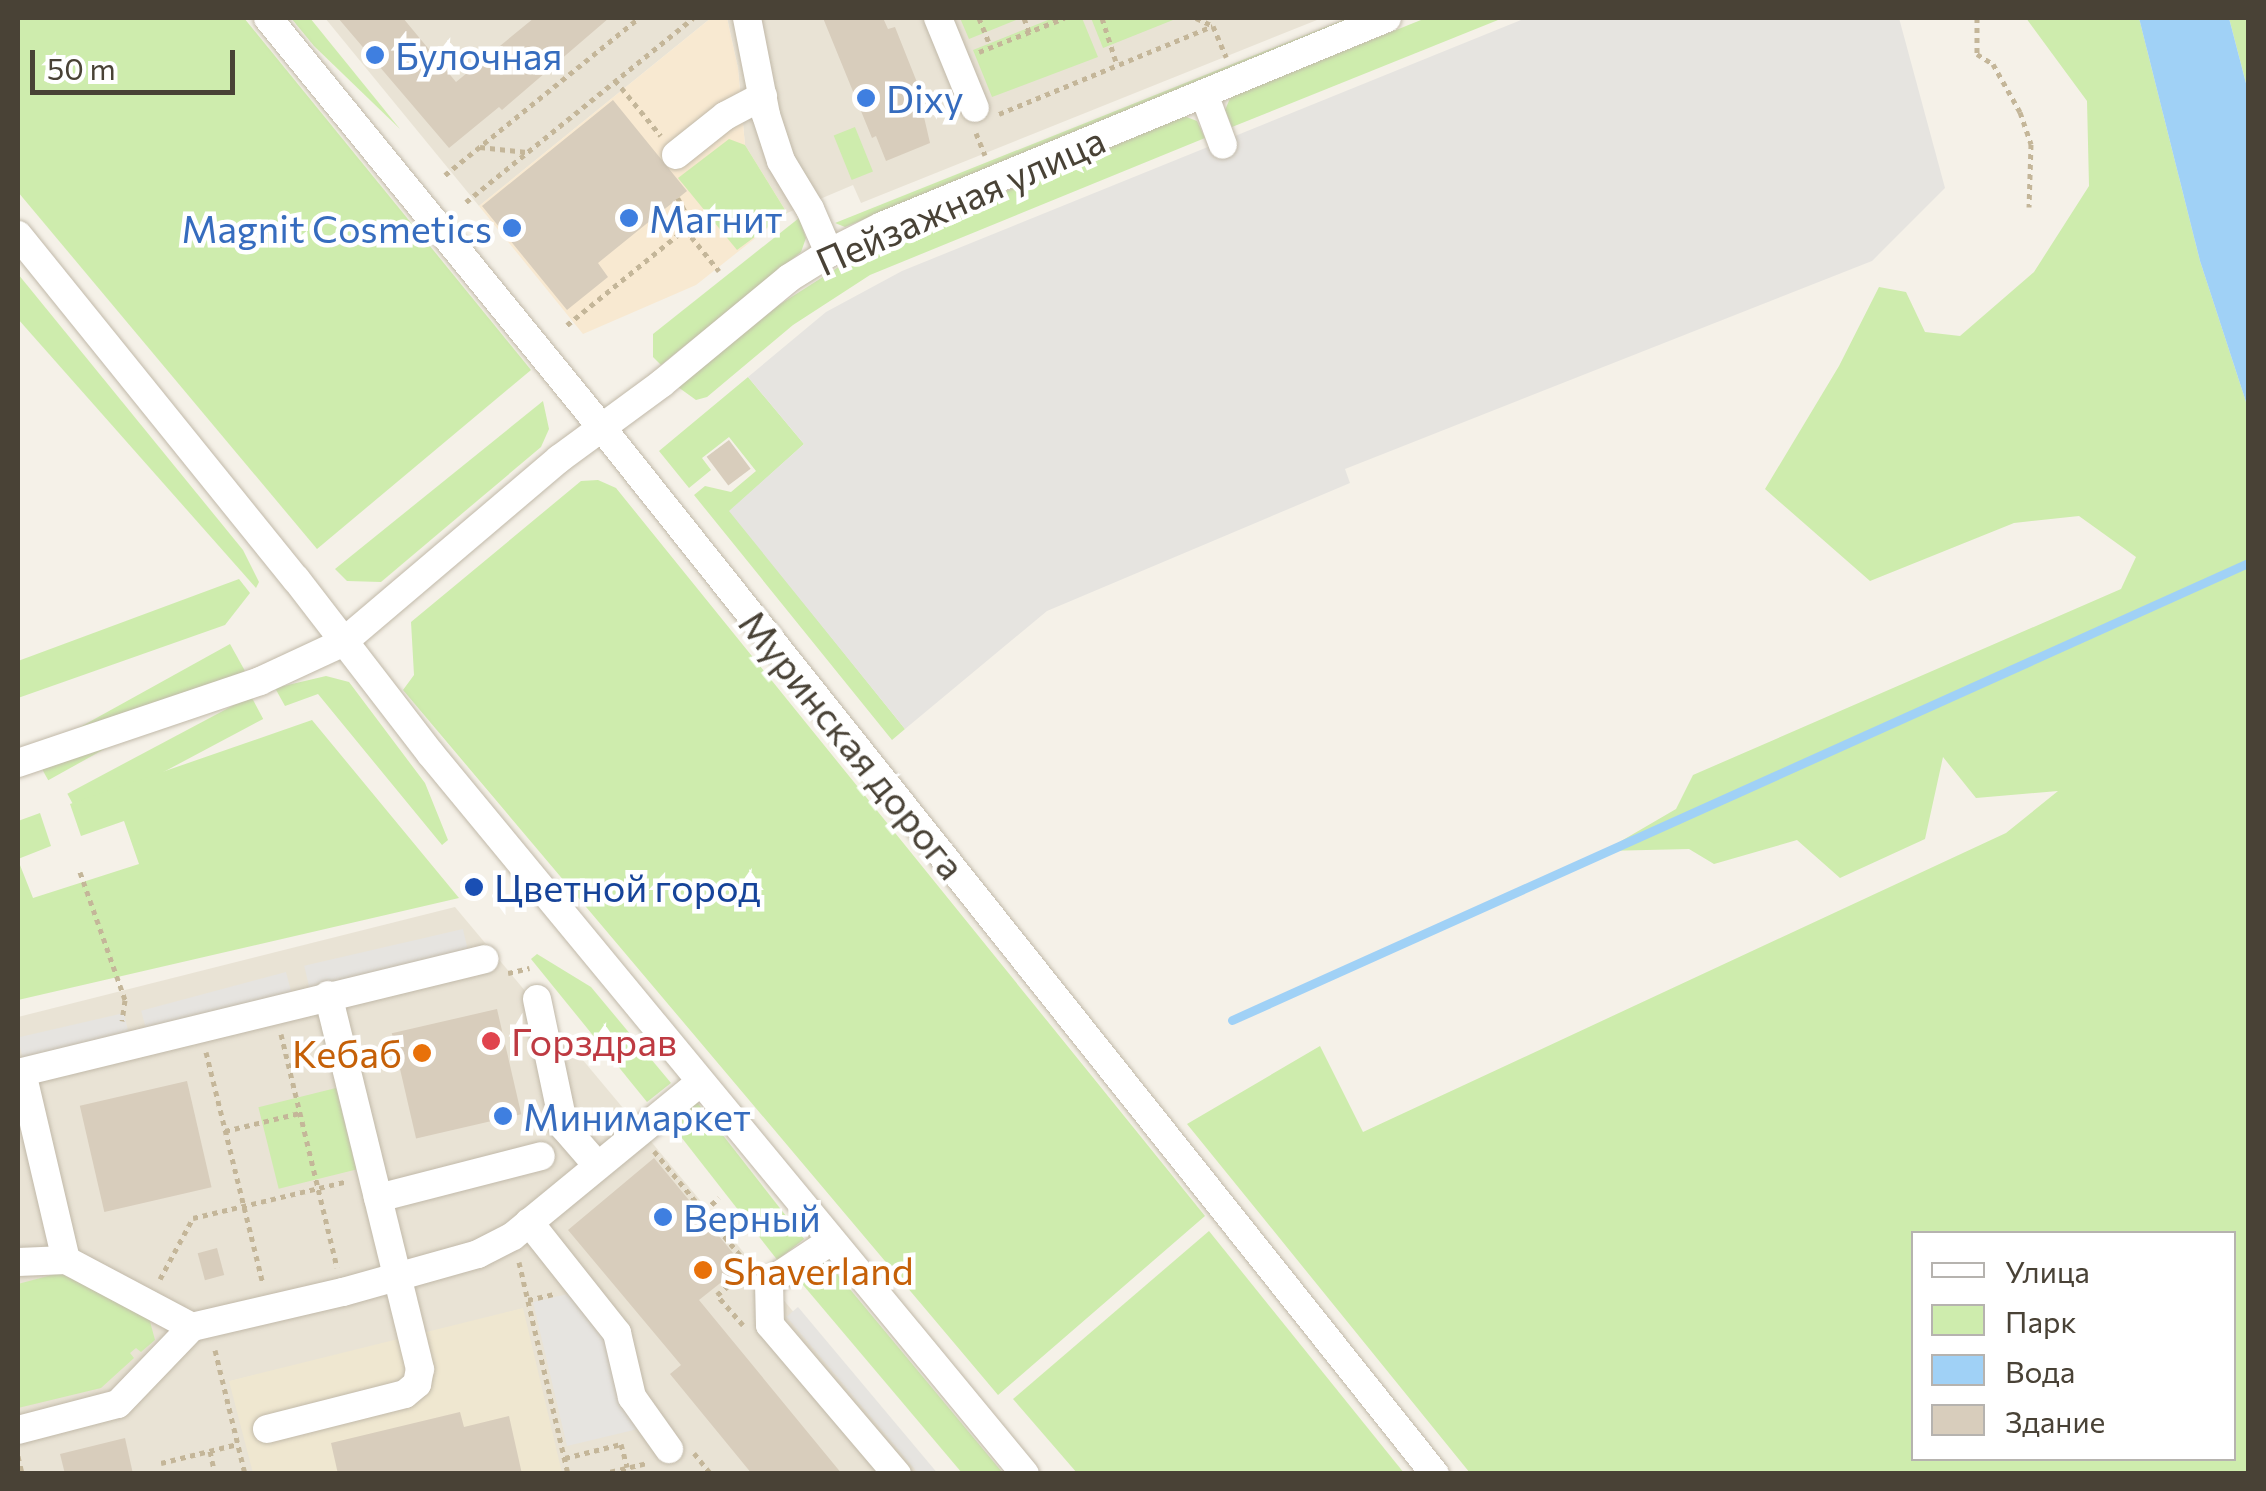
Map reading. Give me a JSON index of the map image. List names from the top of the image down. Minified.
{"streets":{"street":["Пейзажная улица","Муринская дорога"]},"crossings":[["Пейзажная улица","Муринская дорога"]],"places":["Булочная","Dixy","Магнит","Magnit Cosmetics","Цветной город","Горздрав","Кебаб","Минимаркет","Верный","Shaverland"],"legend":["Улица","Парк","Вода","Здание"],"scale_bar":"50 m"}
